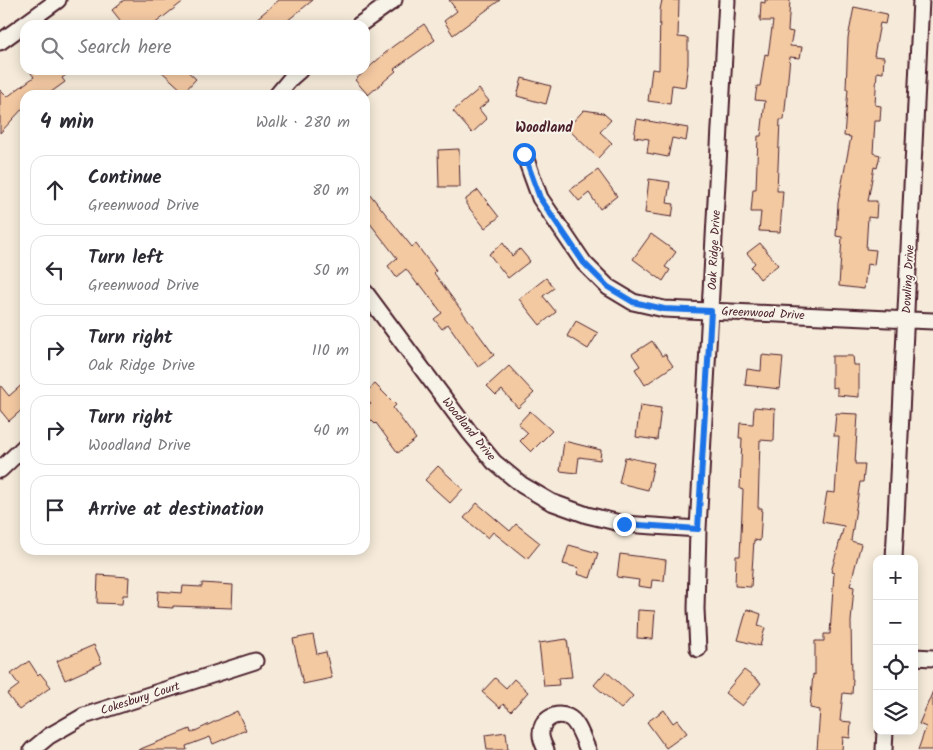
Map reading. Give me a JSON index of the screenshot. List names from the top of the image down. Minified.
{"streets":{"street":["Oak Ridge Drive","Dowling Drive","Greenwood Drive","Woodland Drive","Cokesbury Court"]},"crossings":[["Oak Ridge Drive","Greenwood Drive"],["Oak Ridge Drive","Woodland Drive"],["Dowling Drive","Greenwood Drive"]],"districts":["Woodland"],"page":{"search":"Search here","heading":["4 min","Walk · 280 m"],"list":[["Continue","Greenwood Drive","80 m"],["Turn left","Greenwood Drive","50 m"],["Turn right","Oak Ridge Drive","110 m"],["Turn right","Woodland Drive","40 m"],"Arrive at destination"],"map_buttons":["+","−"]}}
